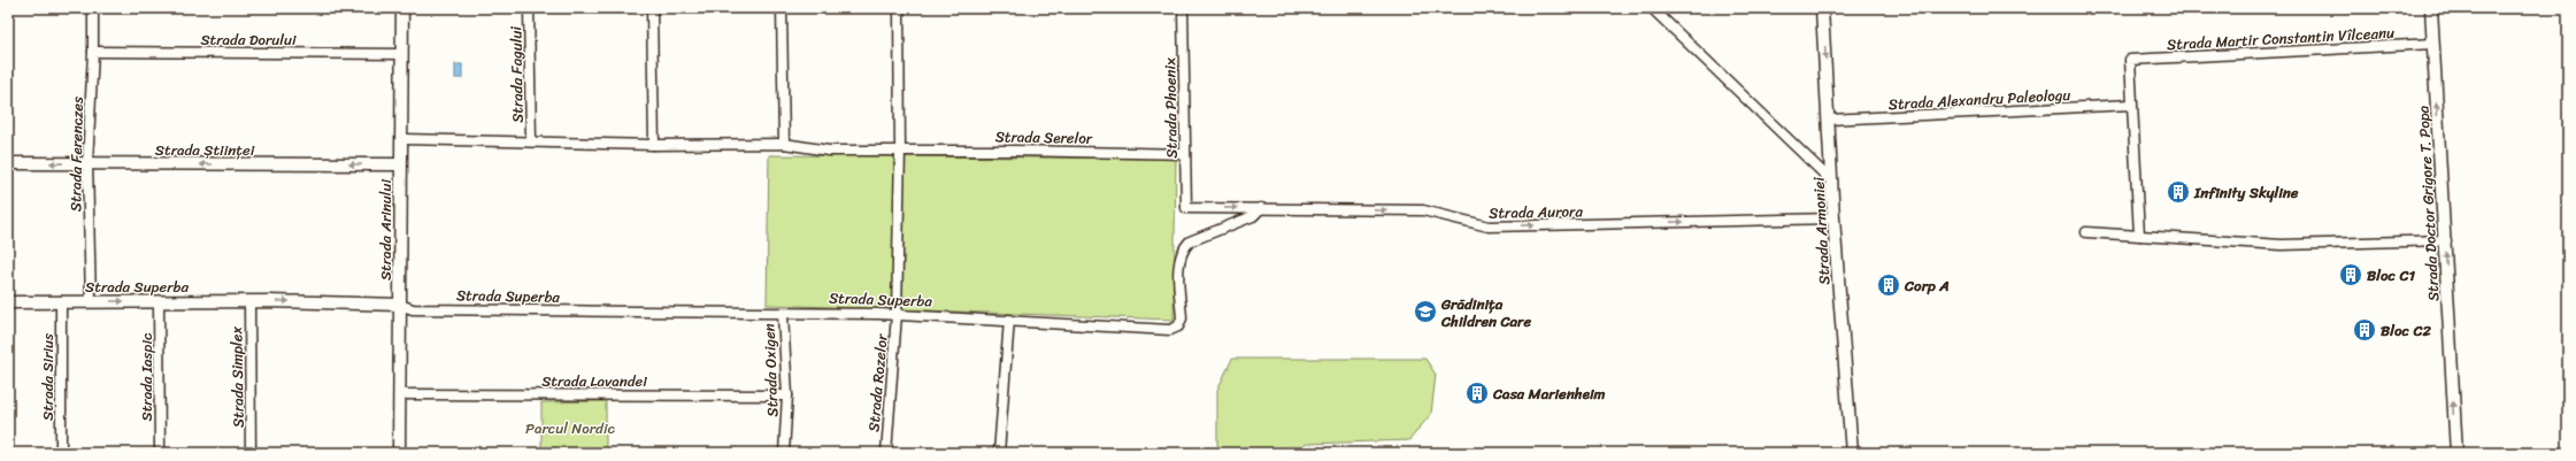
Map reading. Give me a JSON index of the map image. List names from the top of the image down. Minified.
{"streets":{"street":["Strada Martir Constantin Vîlceanu","Strada Dorului","Strada Fagului","Strada Alexandru Paleologu","Strada Phoenix","Strada Serelor","Strada Științei","Strada Ferenczes","Strada Doctor Grigore T. Popa","Strada Aurora","Strada Arinului","Strada Armoniei","Strada Superba","Strada Oxigen","Strada Sirius","Strada Iaspic","Strada Simplex","Strada Lavandei","Strada Rozelor"]},"crossings":[["Strada Martir Constantin Vîlceanu","Strada Alexandru Paleologu"],["Strada Martir Constantin Vîlceanu","Strada Doctor Grigore T. Popa"],["Strada Dorului","Strada Ferenczes"],["Strada Dorului","Strada Arinului"],["Strada Fagului","Strada Serelor"],["Strada Alexandru Paleologu","Strada Armoniei"],["Strada Phoenix","Strada Serelor"],["Strada Phoenix","Strada Aurora"],["Strada Serelor","Strada Rozelor"],["Strada Științei","Strada Ferenczes"],["Strada Științei","Strada Arinului"],["Strada Ferenczes","Strada Superba"],["Strada Aurora","Strada Armoniei"],["Strada Aurora","Strada Superba"],["Strada Arinului","Strada Superba"],["Strada Arinului","Strada Lavandei"],["Strada Superba","Strada Oxigen"],["Strada Superba","Strada Sirius"],["Strada Superba","Strada Iaspic"],["Strada Superba","Strada Simplex"],["Strada Superba","Strada Rozelor"],["Strada Oxigen","Strada Lavandei"]],"one_way":["Strada Științei","Strada Doctor Grigore T. Popa","Strada Aurora"],"parks":["Parcul Nordic"],"places":{"building":["Infinity Skyline","Bloc C1","Corp A","Bloc C2","Casa Marienheim"],"school or university":["Grădinița Children Care"]}}
